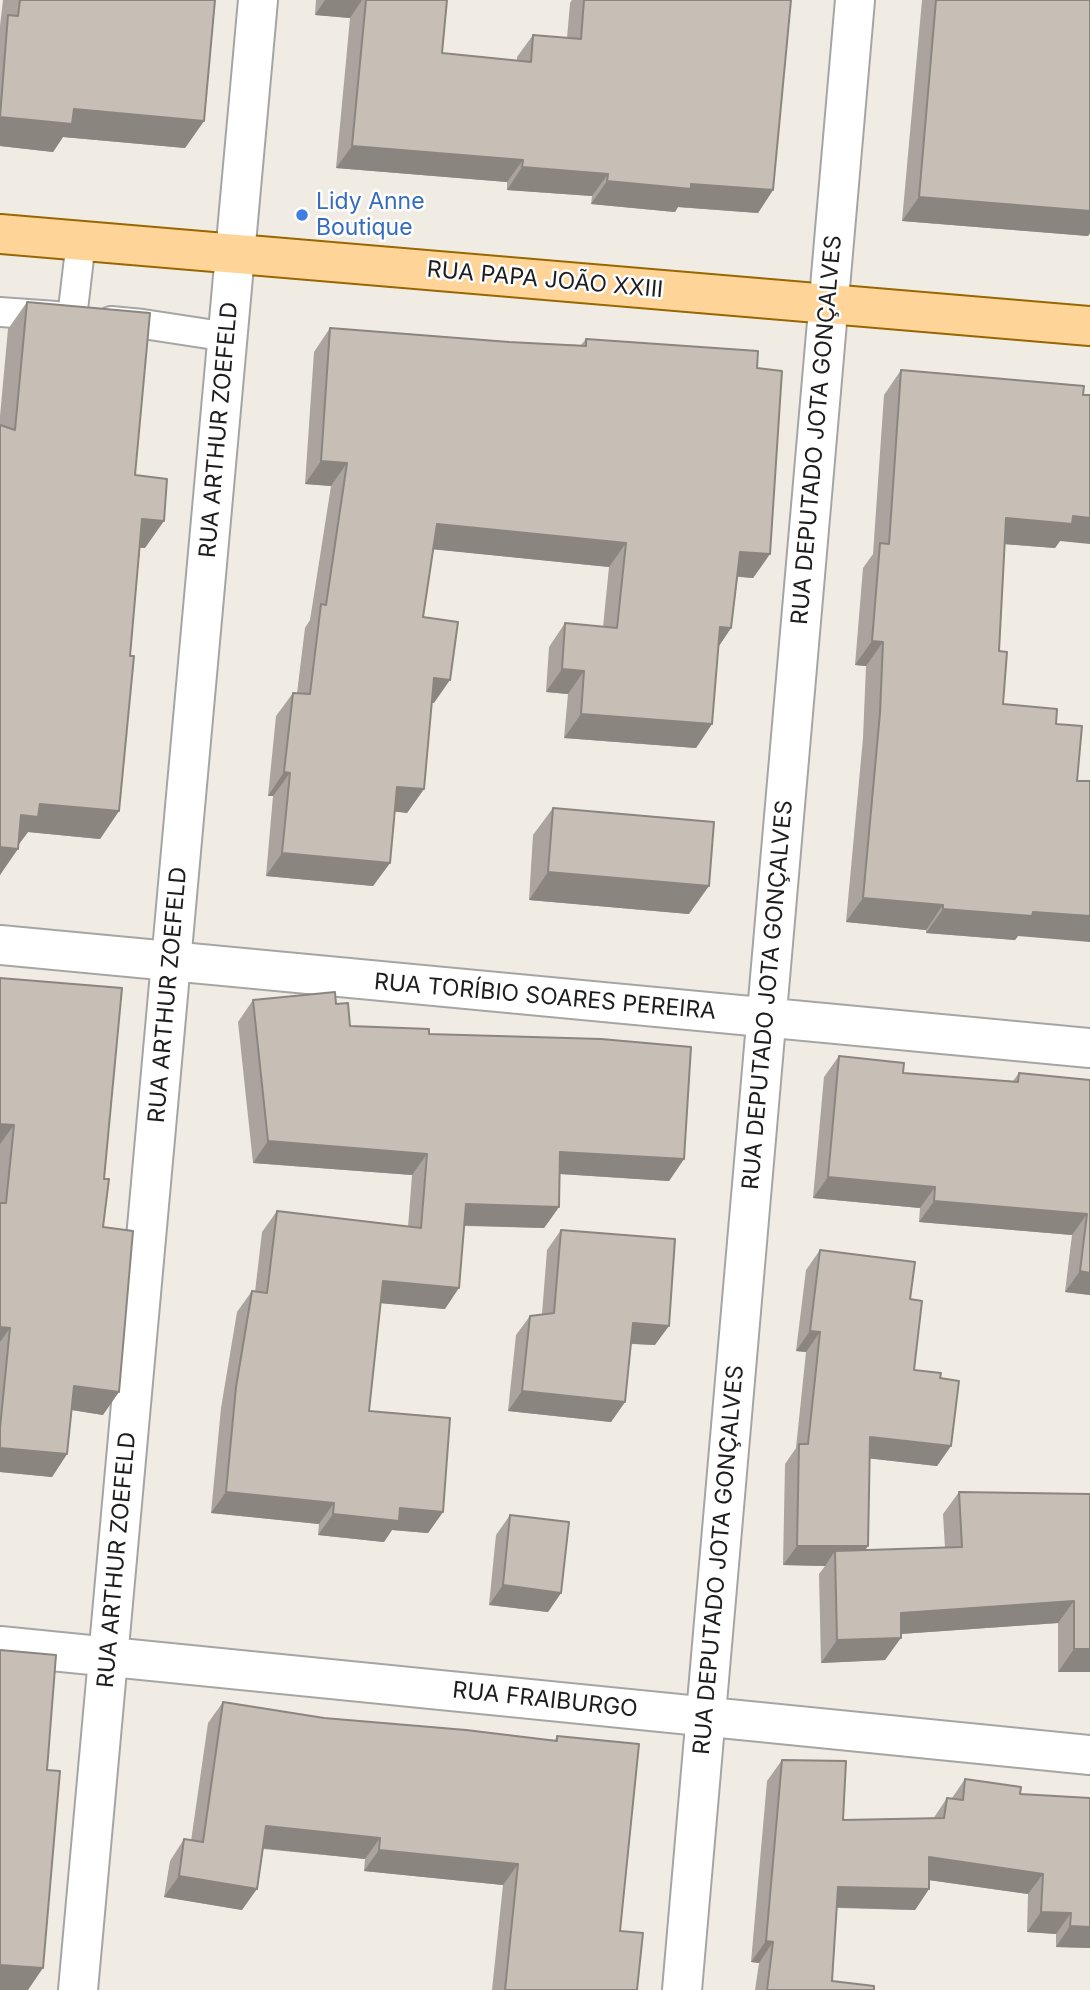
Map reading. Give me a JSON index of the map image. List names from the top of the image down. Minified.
{"streets":{"main road":["RUA PAPA JOÃO XXIII"],"street":["RUA ARTHUR ZOEFELD","RUA DEPUTADO JOTA GONÇALVES","RUA TORÍBIO SOARES PEREIRA","RUA FRAIBURGO"]},"crossings":[["RUA PAPA JOÃO XXIII","RUA ARTHUR ZOEFELD"],["RUA PAPA JOÃO XXIII","RUA DEPUTADO JOTA GONÇALVES"],["RUA ARTHUR ZOEFELD","RUA TORÍBIO SOARES PEREIRA"],["RUA ARTHUR ZOEFELD","RUA FRAIBURGO"],["RUA DEPUTADO JOTA GONÇALVES","RUA TORÍBIO SOARES PEREIRA"],["RUA DEPUTADO JOTA GONÇALVES","RUA FRAIBURGO"]],"places":["Lidy Anne Boutique"]}
